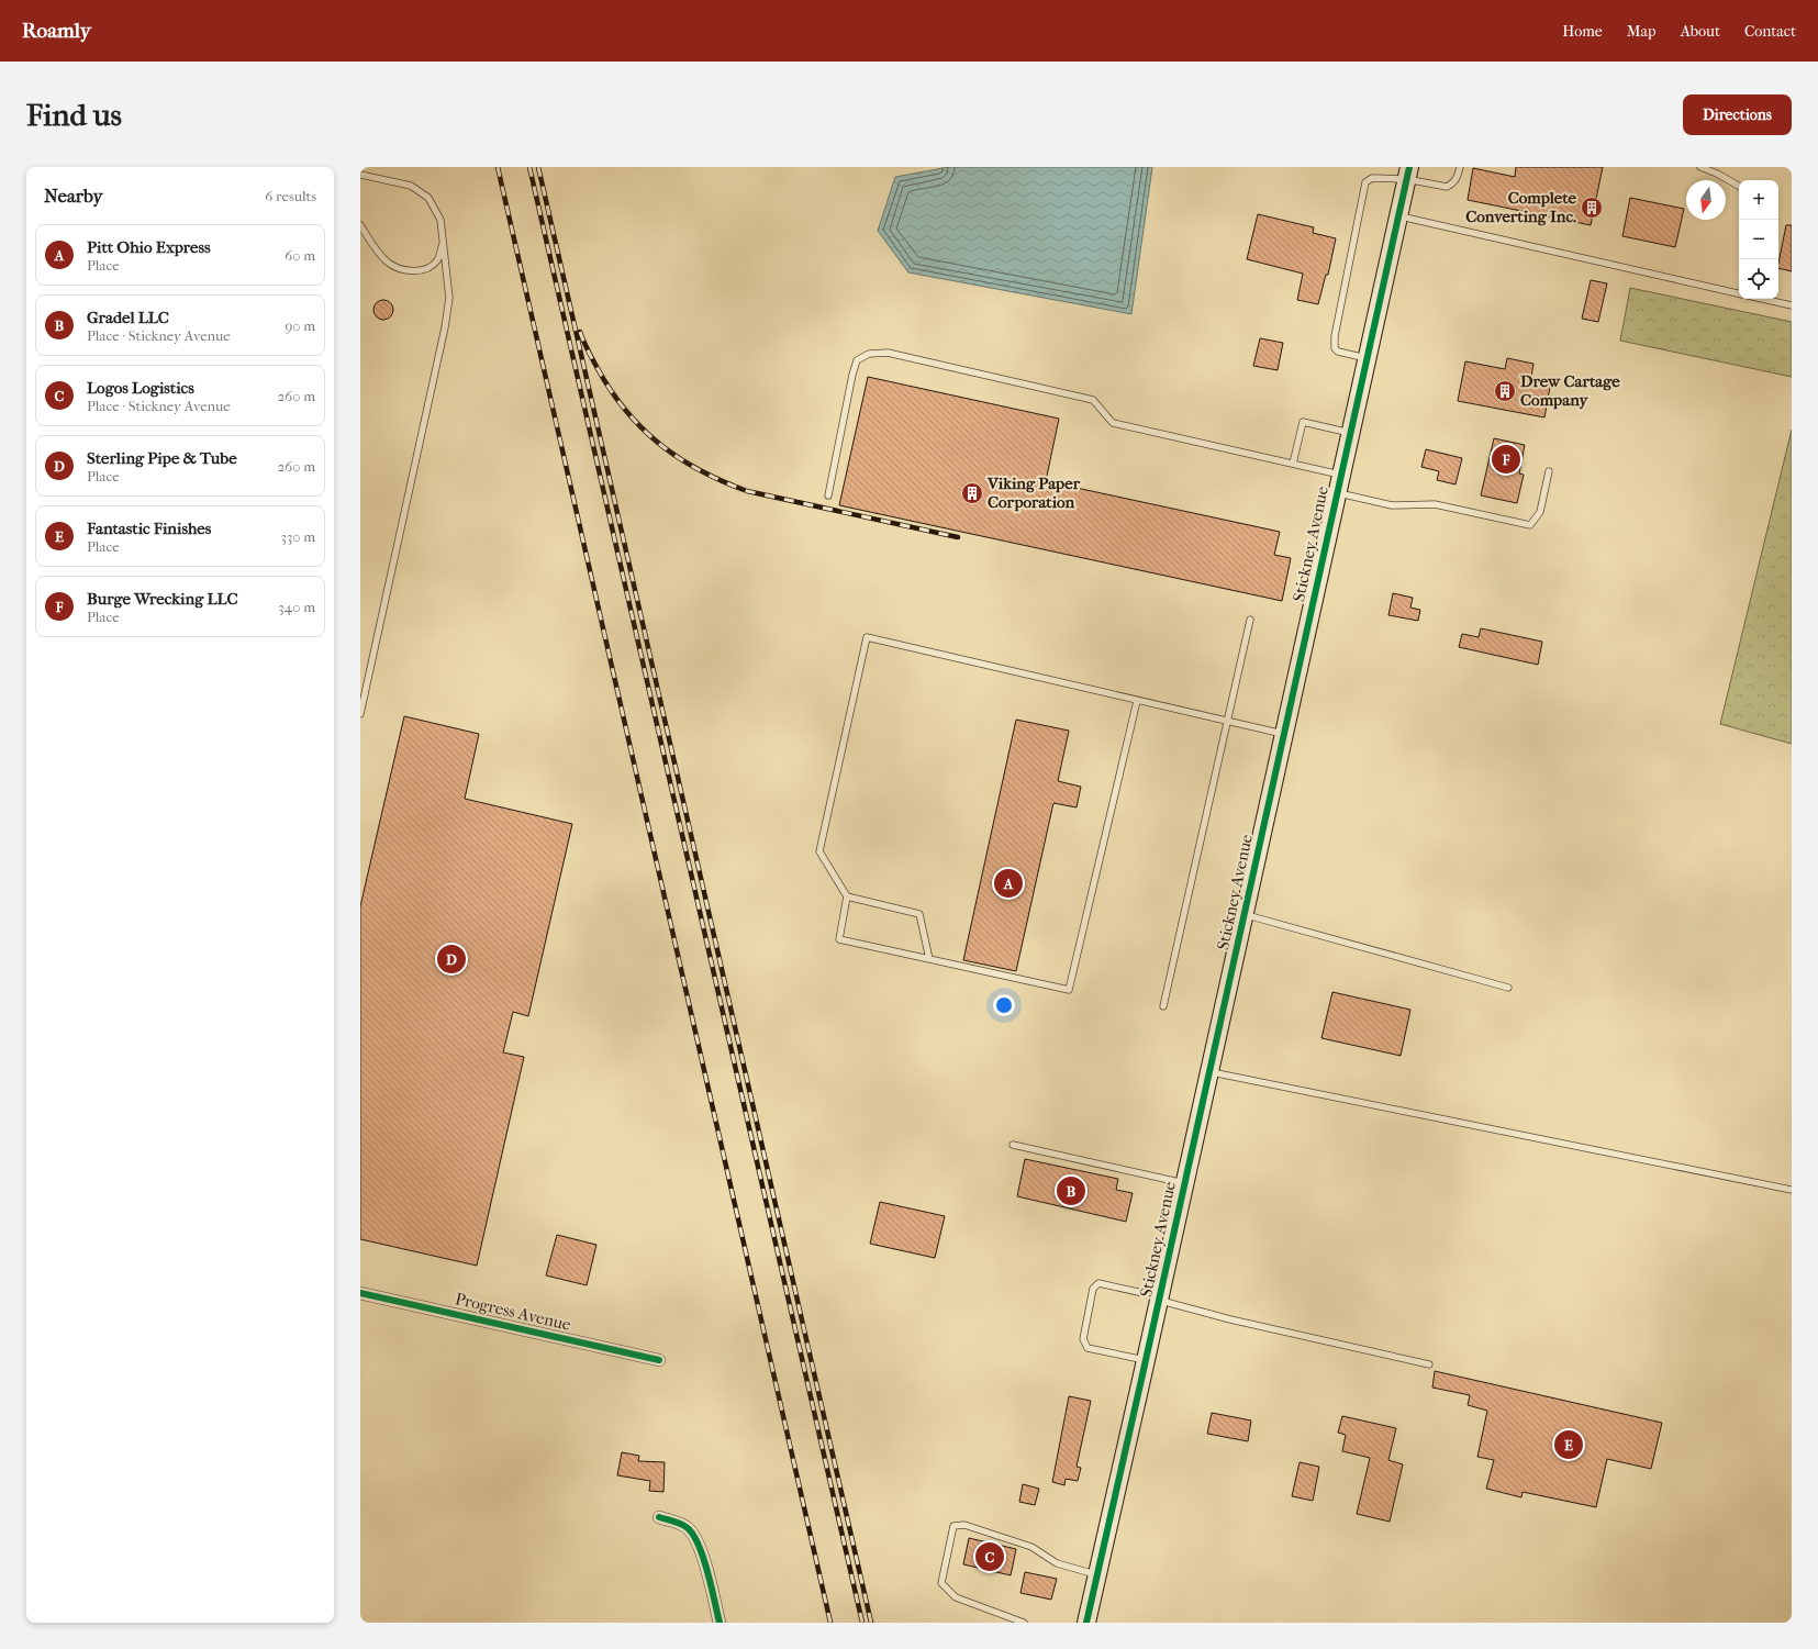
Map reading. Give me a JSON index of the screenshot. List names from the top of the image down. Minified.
{"streets":{"street":["Stickney Avenue","Progress Avenue"]},"places":{"building":["Complete Converting Inc.","Drew Cartage Company","Viking Paper Corporation"]},"north":"bottom","page":{"header":"Roamly","nav":["Home","Map","About","Contact"],"buttons":"Directions","title":"Find us","heading":["Nearby","6 results"],"map_buttons":["+","−"],"list":[{"mark":"A","name":"Pitt Ohio Express","note":"Place","value":"60 m"},{"mark":"B","name":"Gradel LLC","note":"Place · Stickney Avenue","value":"90 m"},{"mark":"C","name":"Logos Logistics","note":"Place · Stickney Avenue","value":"260 m"},{"mark":"D","name":"Sterling Pipe & Tube","note":"Place","value":"260 m"},{"mark":"E","name":"Fantastic Finishes","note":"Place","value":"330 m"},{"mark":"F","name":"Burge Wrecking LLC","note":"Place","value":"340 m"}],"pins":["F","A","D","B","E","C"]}}
